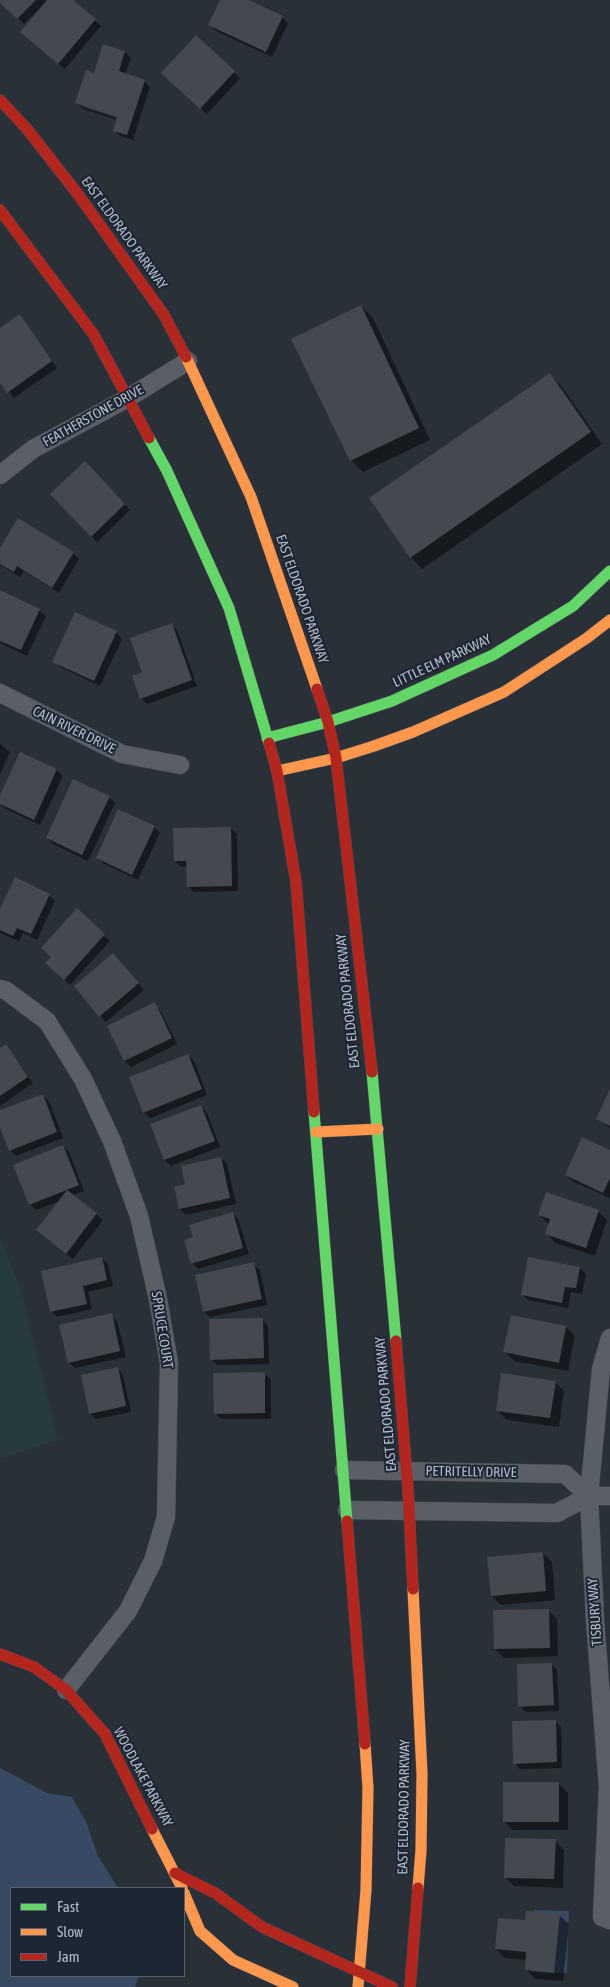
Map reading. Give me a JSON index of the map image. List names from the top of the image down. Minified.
{"streets":{"main road":["EAST ELDORADO PARKWAY","LITTLE ELM PARKWAY","WOODLAKE PARKWAY"],"street":["FEATHERSTONE DRIVE","CAIN RIVER DRIVE","SPRUCE COURT","PETRITELLY DRIVE","TISBURY WAY"]},"crossings":[["EAST ELDORADO PARKWAY","FEATHERSTONE DRIVE"],["EAST ELDORADO PARKWAY","LITTLE ELM PARKWAY"],["EAST ELDORADO PARKWAY","PETRITELLY DRIVE"],["SPRUCE COURT","WOODLAKE PARKWAY"],["PETRITELLY DRIVE","TISBURY WAY"]],"legend":["Fast","Slow","Jam"]}
